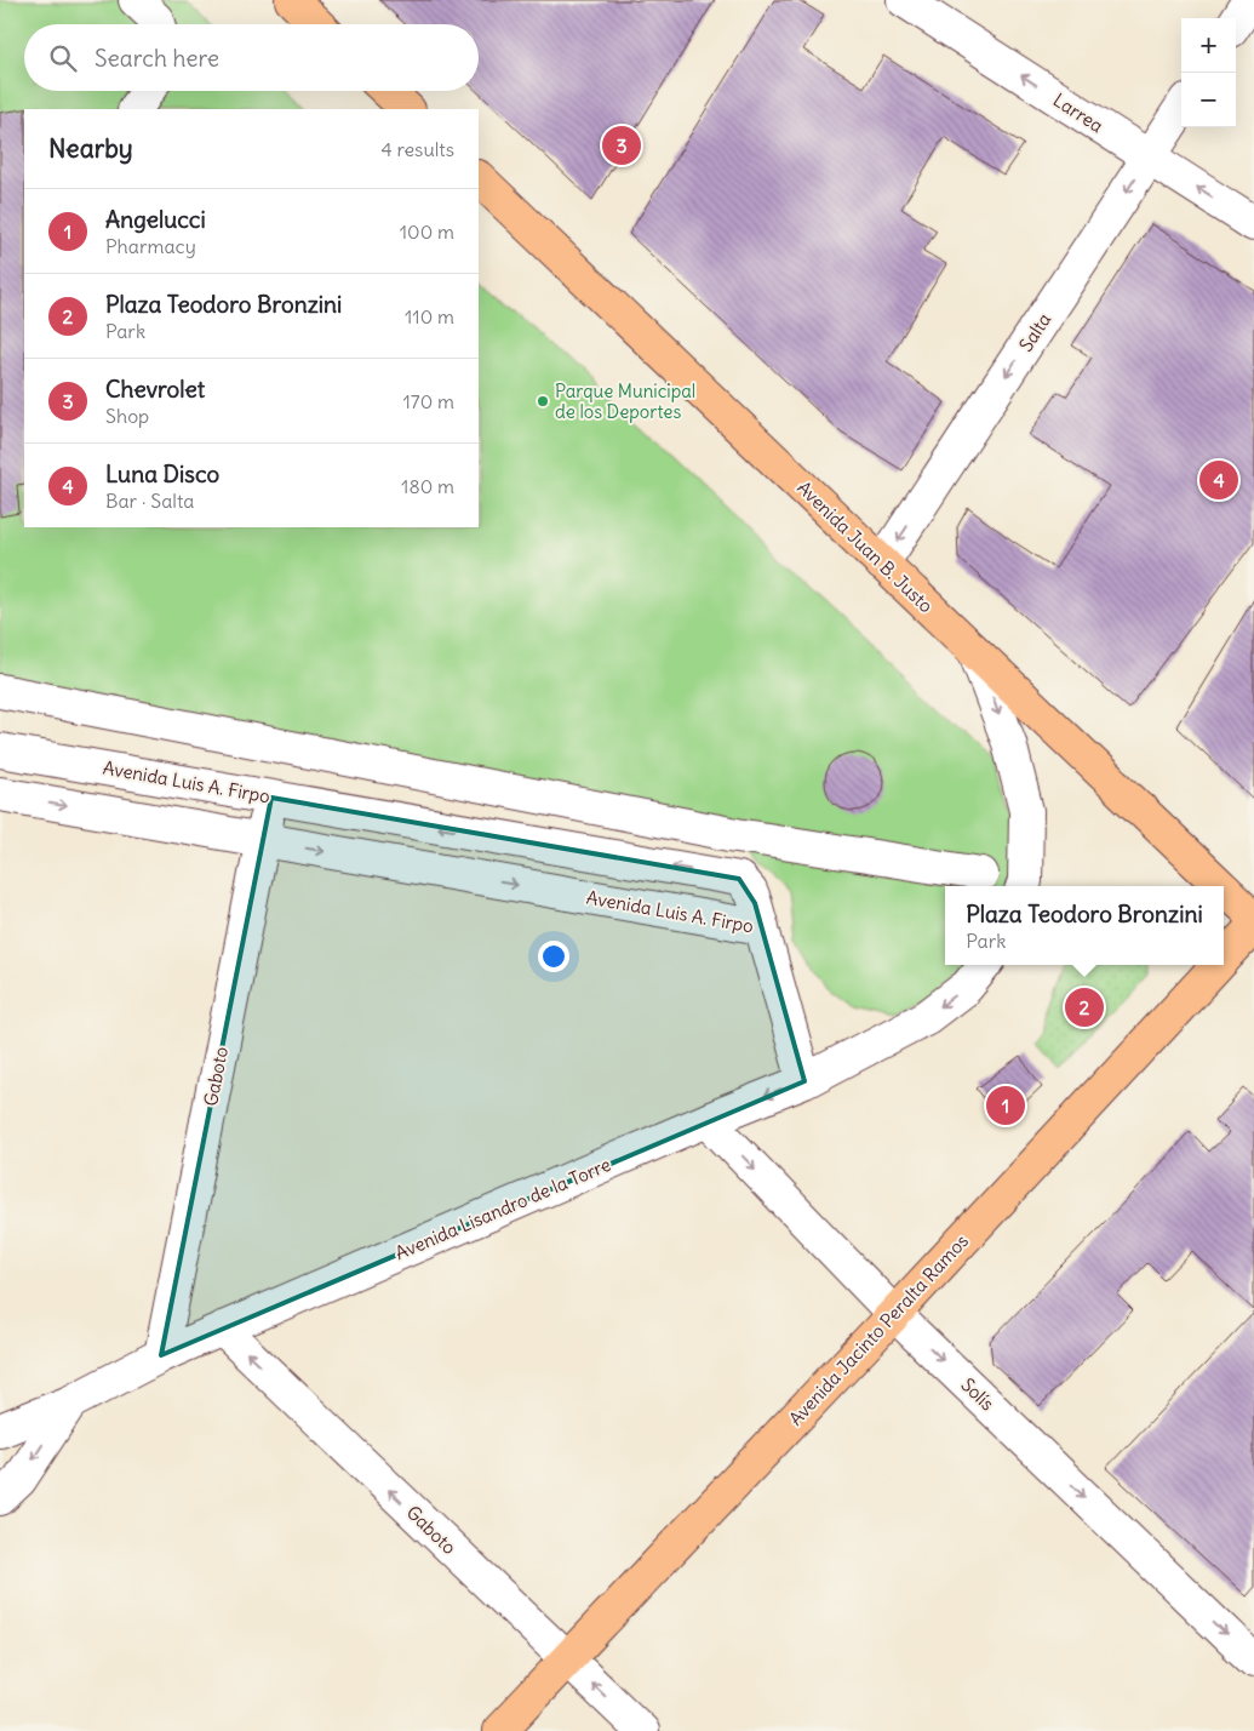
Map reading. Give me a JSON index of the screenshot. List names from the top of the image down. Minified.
{"streets":{"main road":["Avenida Juan B. Justo","Avenida Jacinto Peralta Ramos"],"street":["Larrea","Salta","Avenida Luis A. Firpo","Gaboto","Avenida Lisandro de la Torre","Solís"]},"crossings":[["Larrea","Salta"],["Salta","Avenida Juan B. Justo"],["Avenida Luis A. Firpo","Gaboto"],["Gaboto","Avenida Lisandro de la Torre"],["Gaboto","Avenida Jacinto Peralta Ramos"],["Avenida Lisandro de la Torre","Solís"],["Avenida Jacinto Peralta Ramos","Solís"]],"one_way":["Larrea","Salta","Gaboto","Solís"],"places":["Parque Municipal de los Deportes"],"page":{"map_buttons":["+","−"],"search":"Search here","heading":["Nearby","4 results"],"pins":["3","4","2","1"],"list":[{"mark":"1","name":"Angelucci","note":"Pharmacy","value":"100 m"},{"mark":"2","name":"Plaza Teodoro Bronzini","note":"Park","value":"110 m"},{"mark":"3","name":"Chevrolet","note":"Shop","value":"170 m"},{"mark":"4","name":"Luna Disco","note":"Bar · Salta","value":"180 m"}],"popup":["Plaza Teodoro Bronzini","Park"]}}
